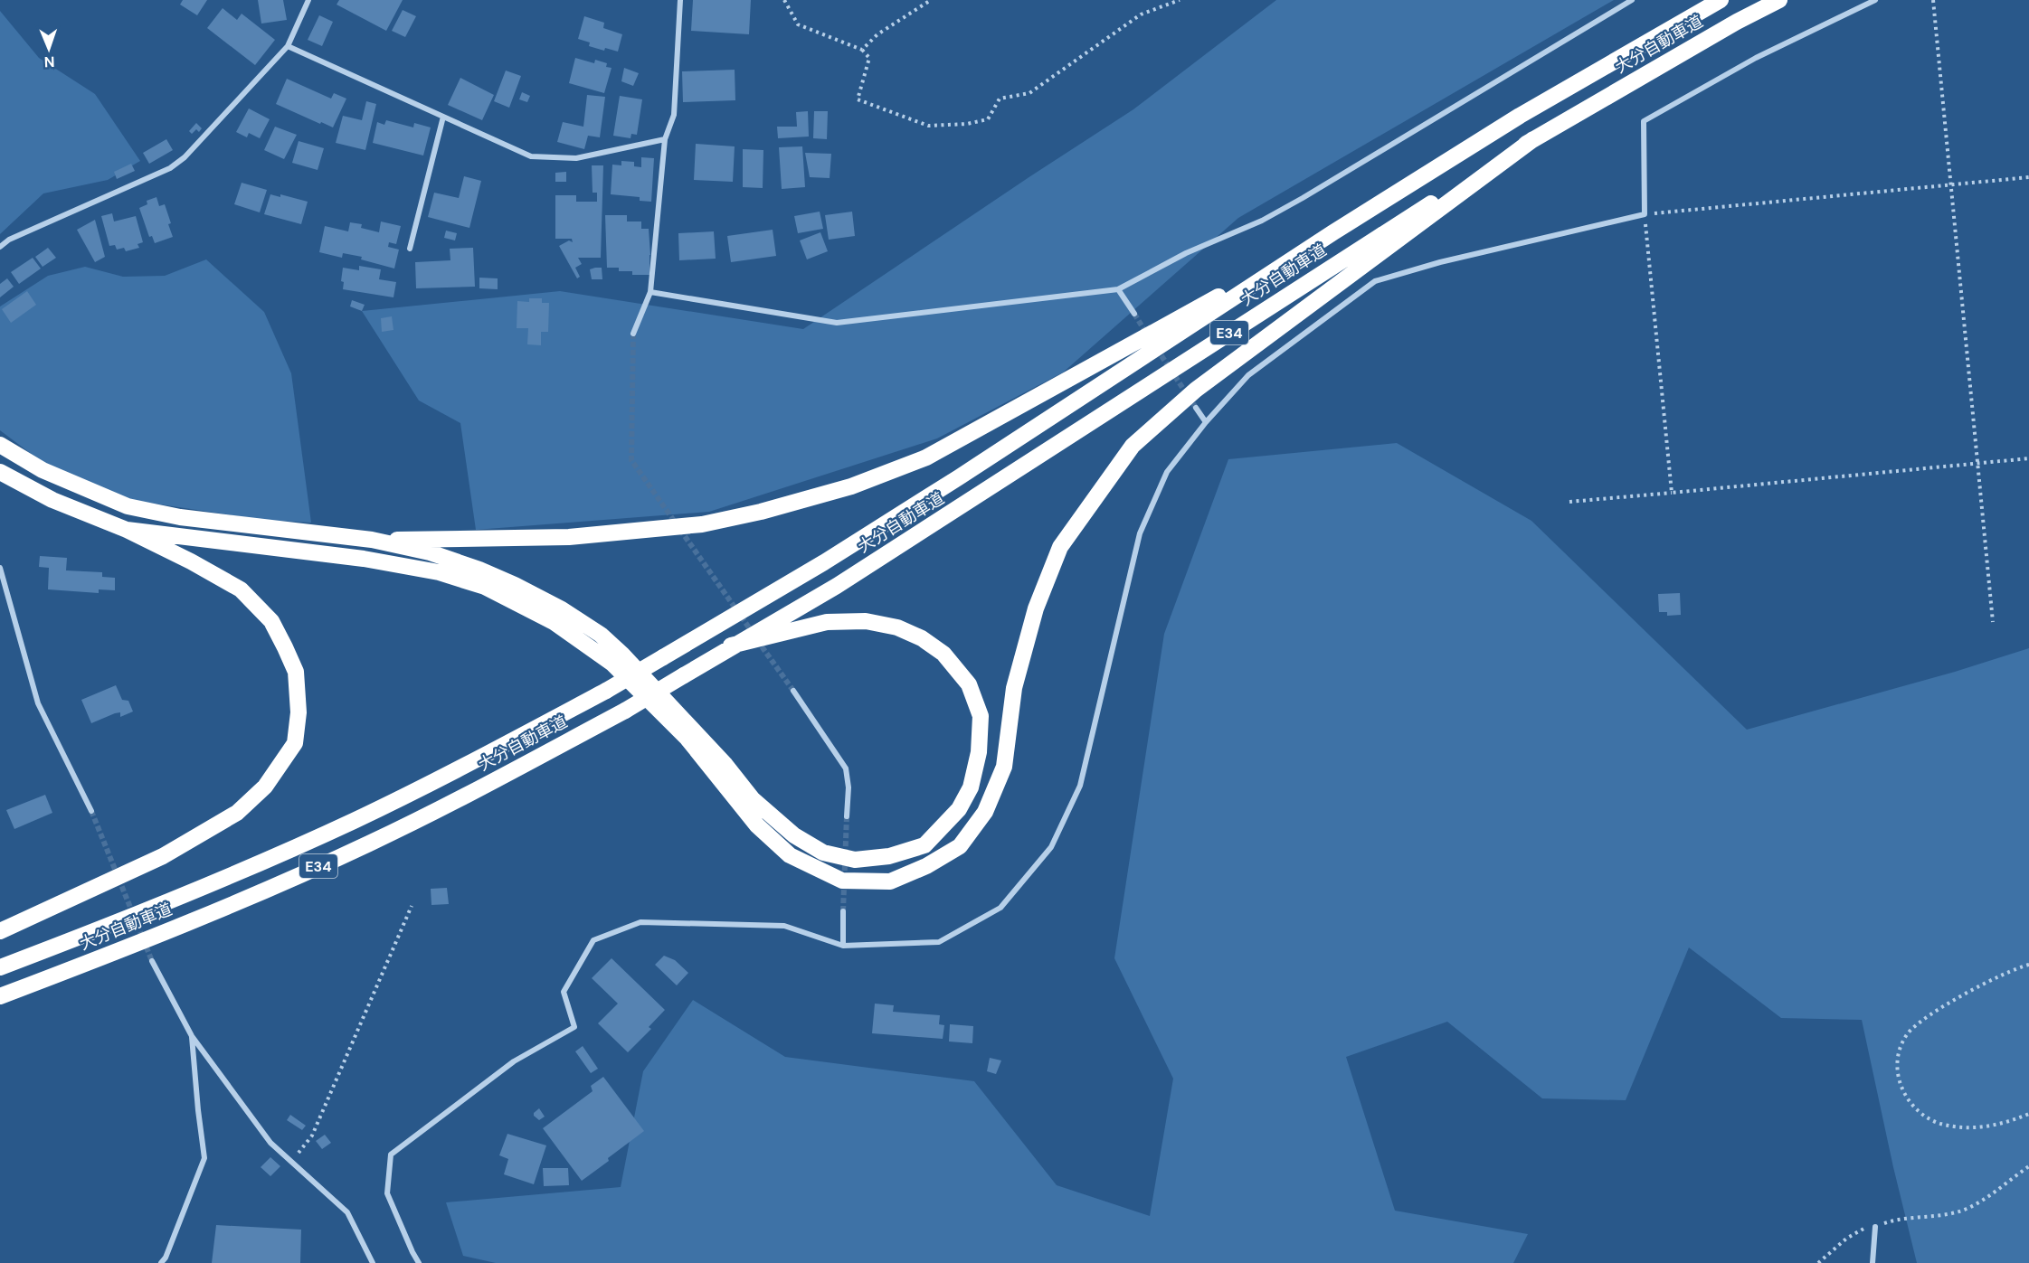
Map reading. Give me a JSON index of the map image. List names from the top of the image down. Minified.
{"streets":{"highway":["大分自動車道","E34"]},"north":"bottom"}
